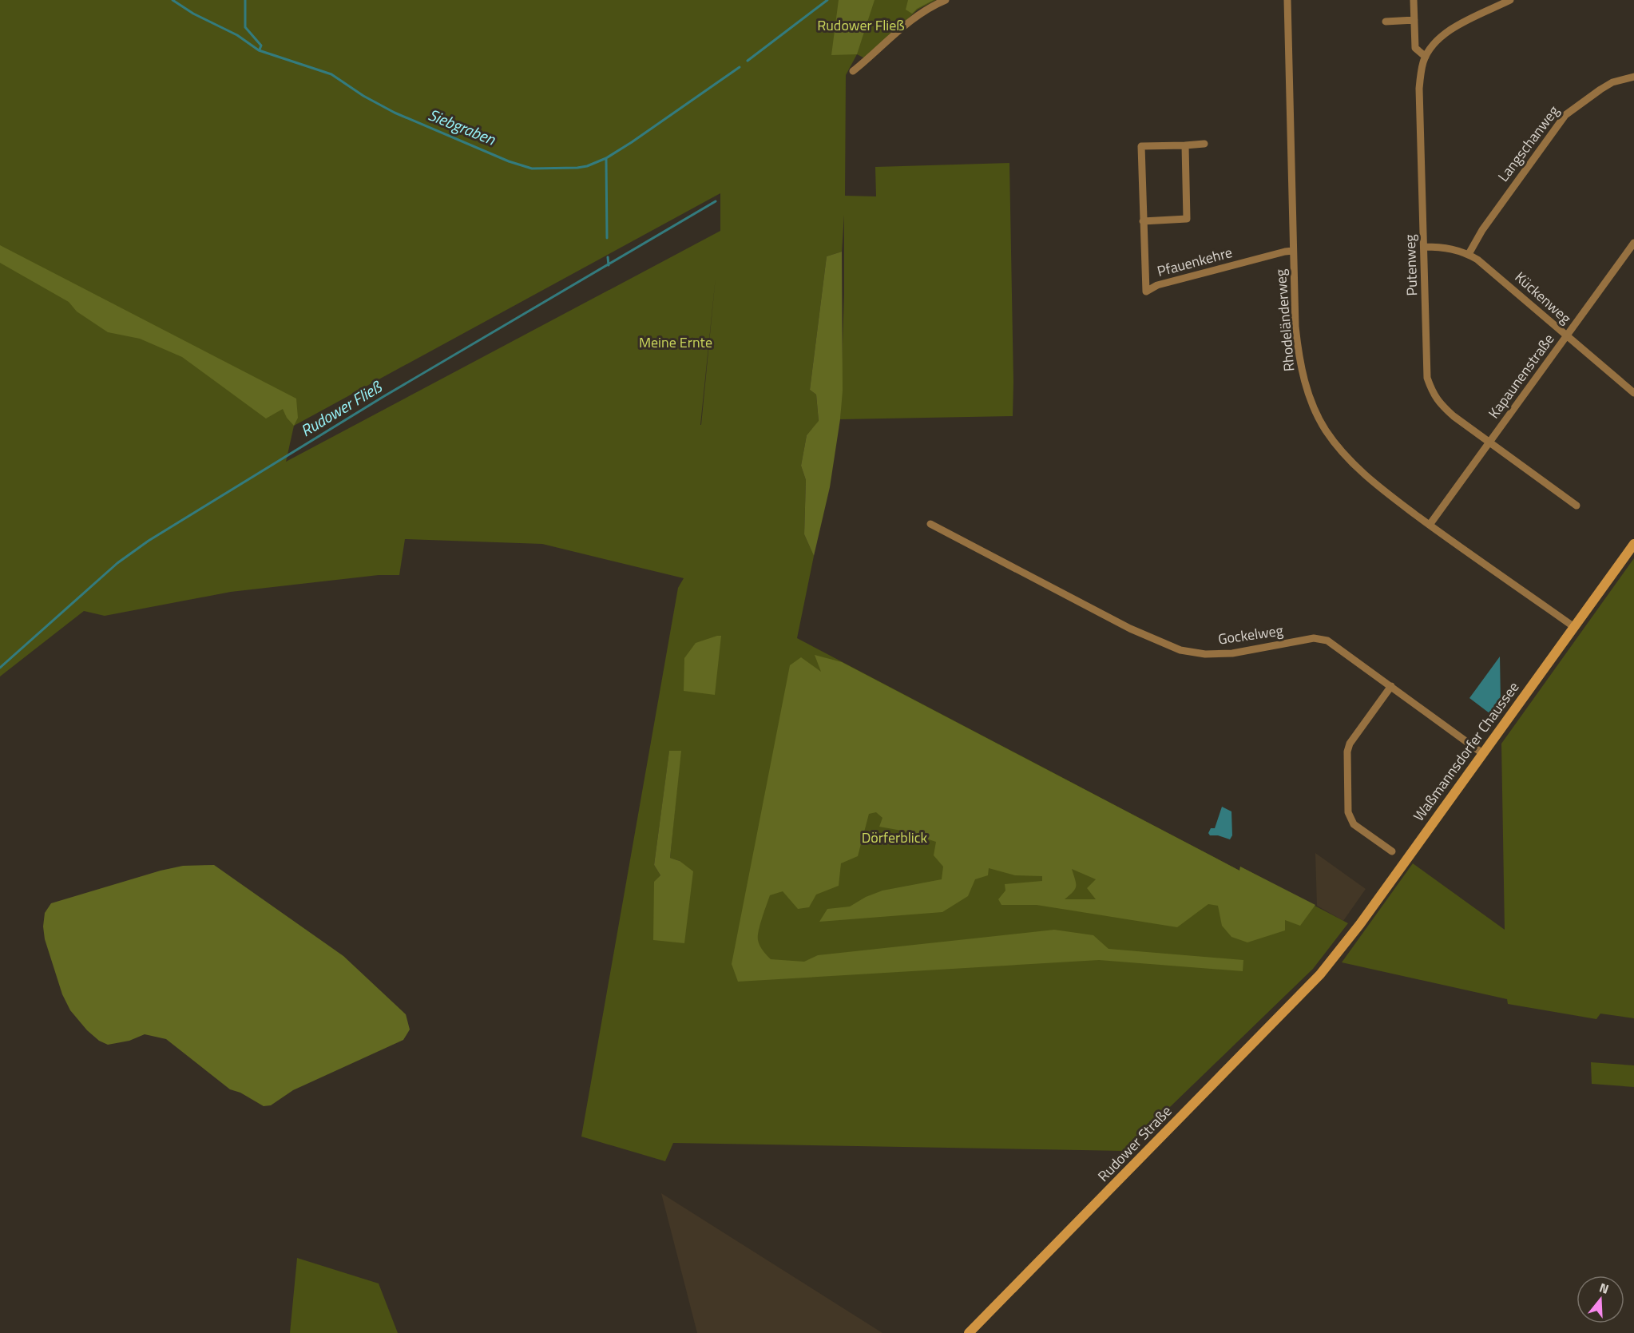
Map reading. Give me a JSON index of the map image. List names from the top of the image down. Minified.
{"streets":{"street":["Langschanweg","Pfauenkehre","Putenweg","Kückenweg","Rhodeländerweg","Kapaunenstraße","Gockelweg","Waßmannsdorfer Chaussee","Rudower Straße"]},"crossings":[["Langschanweg","Kückenweg"],["Pfauenkehre","Rhodeländerweg"],["Putenweg","Kückenweg"],["Putenweg","Kapaunenstraße"],["Kückenweg","Kapaunenstraße"],["Rhodeländerweg","Kapaunenstraße"],["Rhodeländerweg","Waßmannsdorfer Chaussee"],["Gockelweg","Waßmannsdorfer Chaussee"],["Waßmannsdorfer Chaussee","Rudower Straße"]],"water":["Siebgraben","Rudower Fließ"],"parks":["Rudower Fließ","Meine Ernte","Dörferblick"],"north":"top"}
